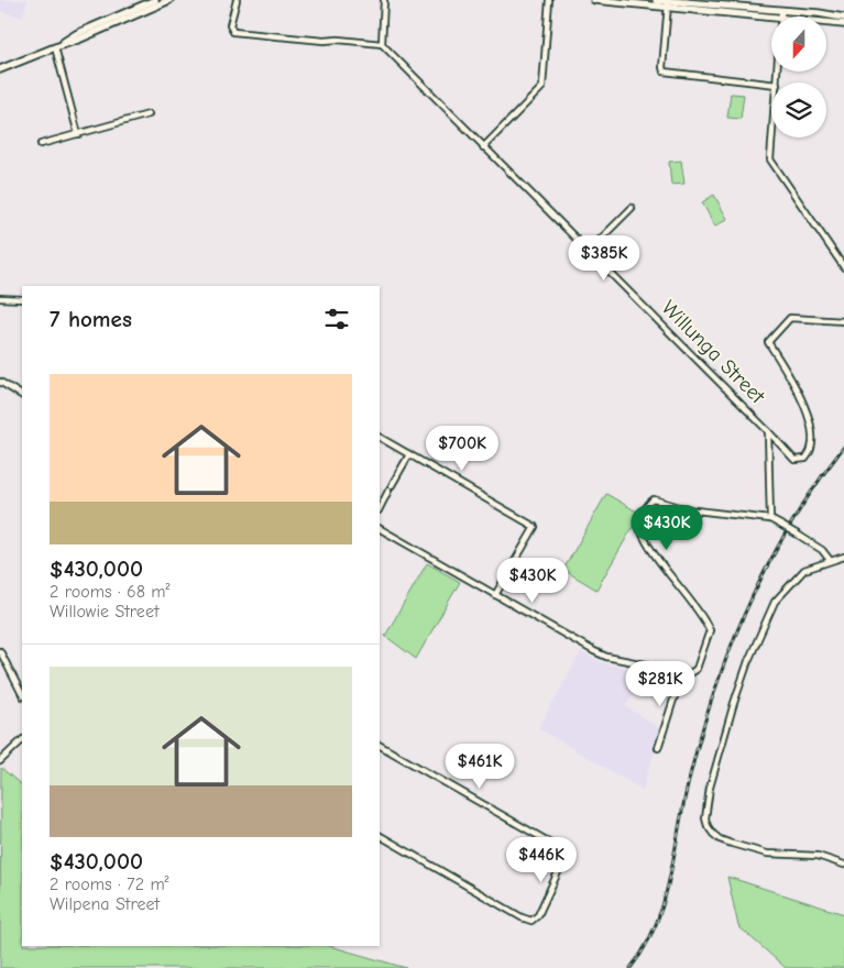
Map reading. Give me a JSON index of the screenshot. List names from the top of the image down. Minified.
{"streets":{"street":["Willunga Street"]},"north":"bottom","page":{"price":["$385K","$700K","$430K","$430K","$281K","$461K","$446K"],"heading":"7 homes","list":[{"name":"$430,000","note":"2 rooms · 68 m² · Willowie Street"},{"name":"$430,000","note":"2 rooms · 72 m² · Wilpena Street"}]}}
